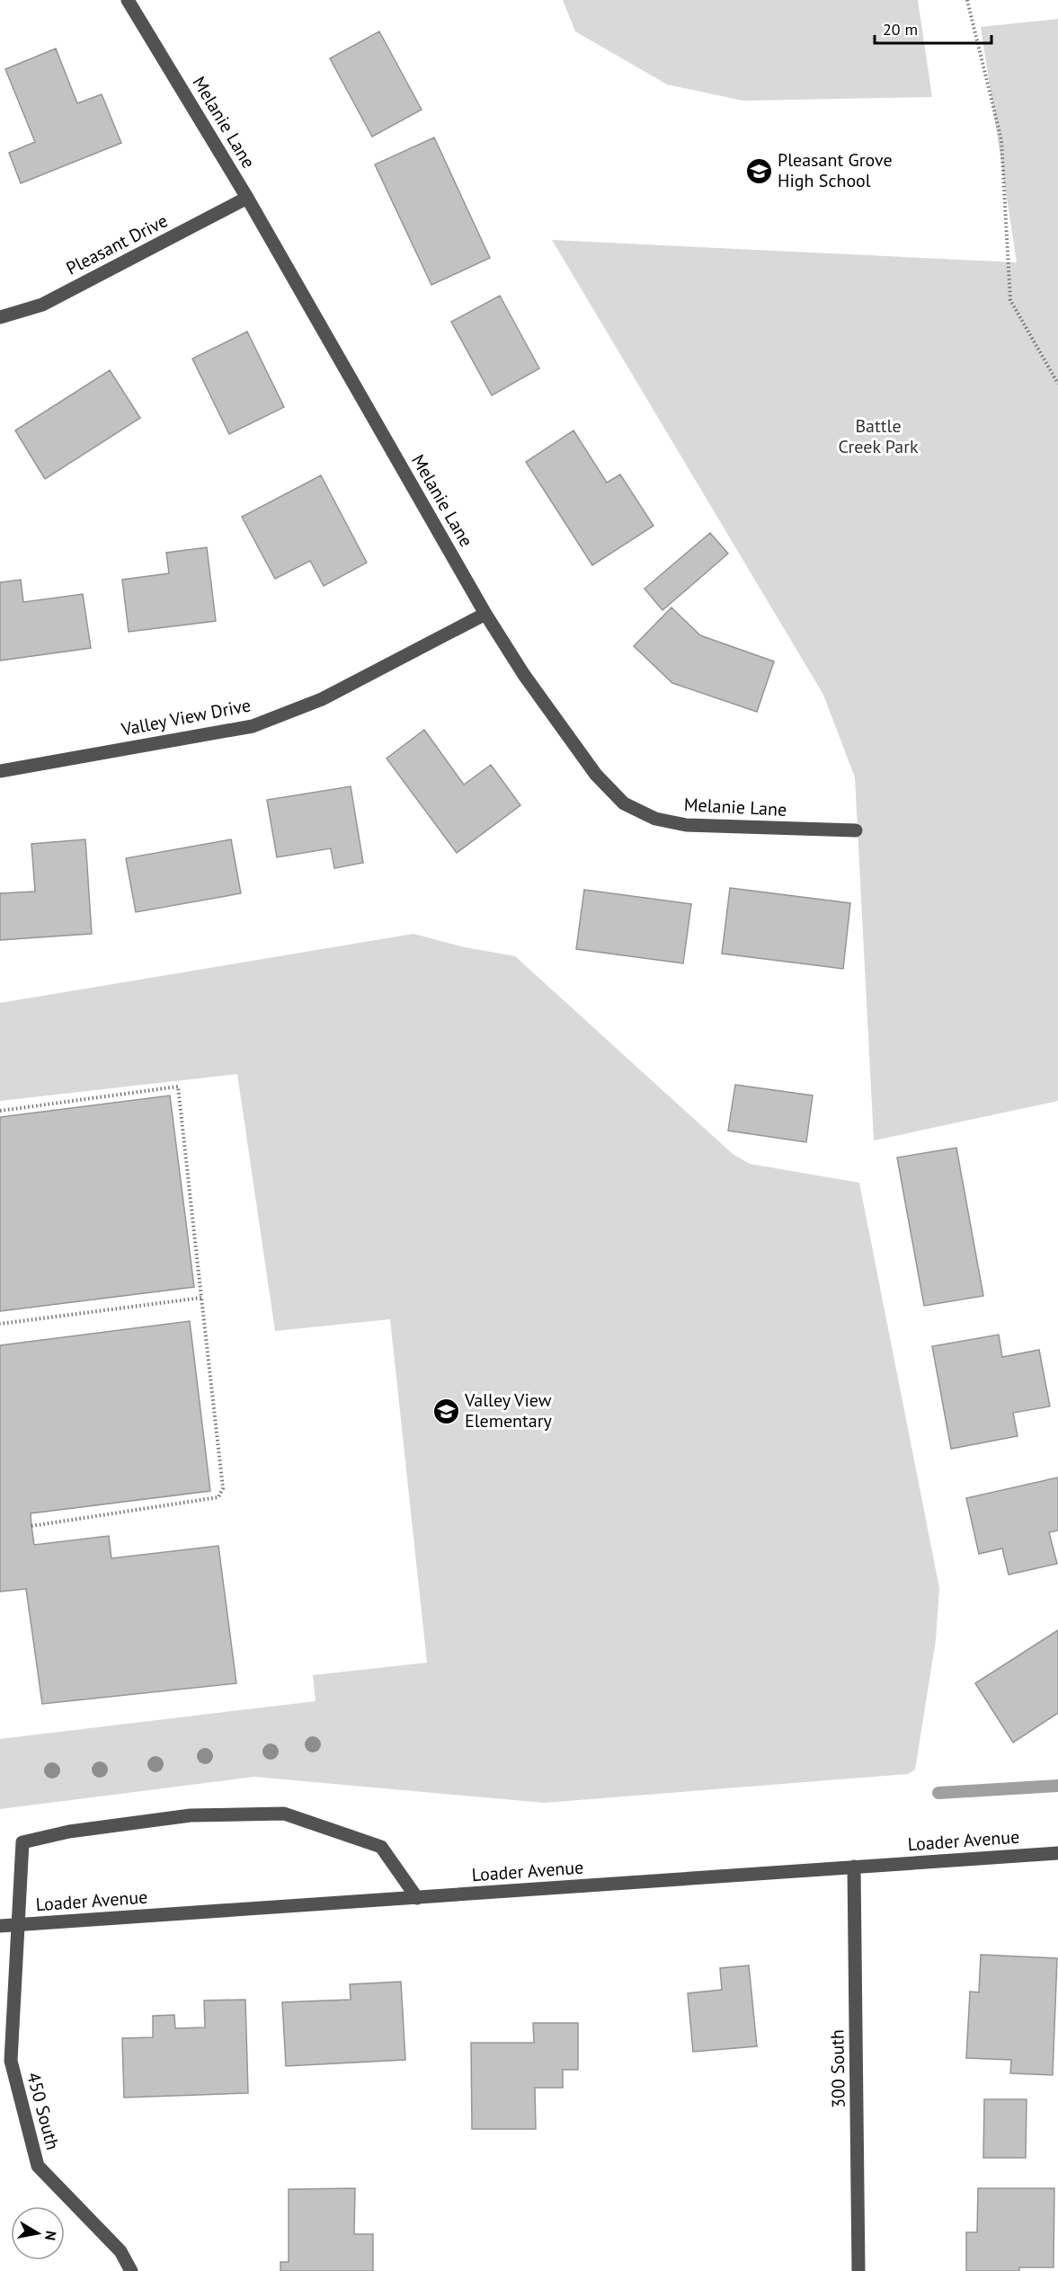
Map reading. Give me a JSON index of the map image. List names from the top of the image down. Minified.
{"streets":{"street":["Melanie Lane","Pleasant Drive","Valley View Drive","Loader Avenue","300 South","450 South"]},"crossings":[["Melanie Lane","Pleasant Drive"],["Melanie Lane","Valley View Drive"],["Loader Avenue","300 South"],["Loader Avenue","450 South"]],"parks":["Battle Creek Park"],"places":{"school or university":["Pleasant Grove High School","Valley View Elementary"]},"scale_bar":"20 m","north":"right"}
